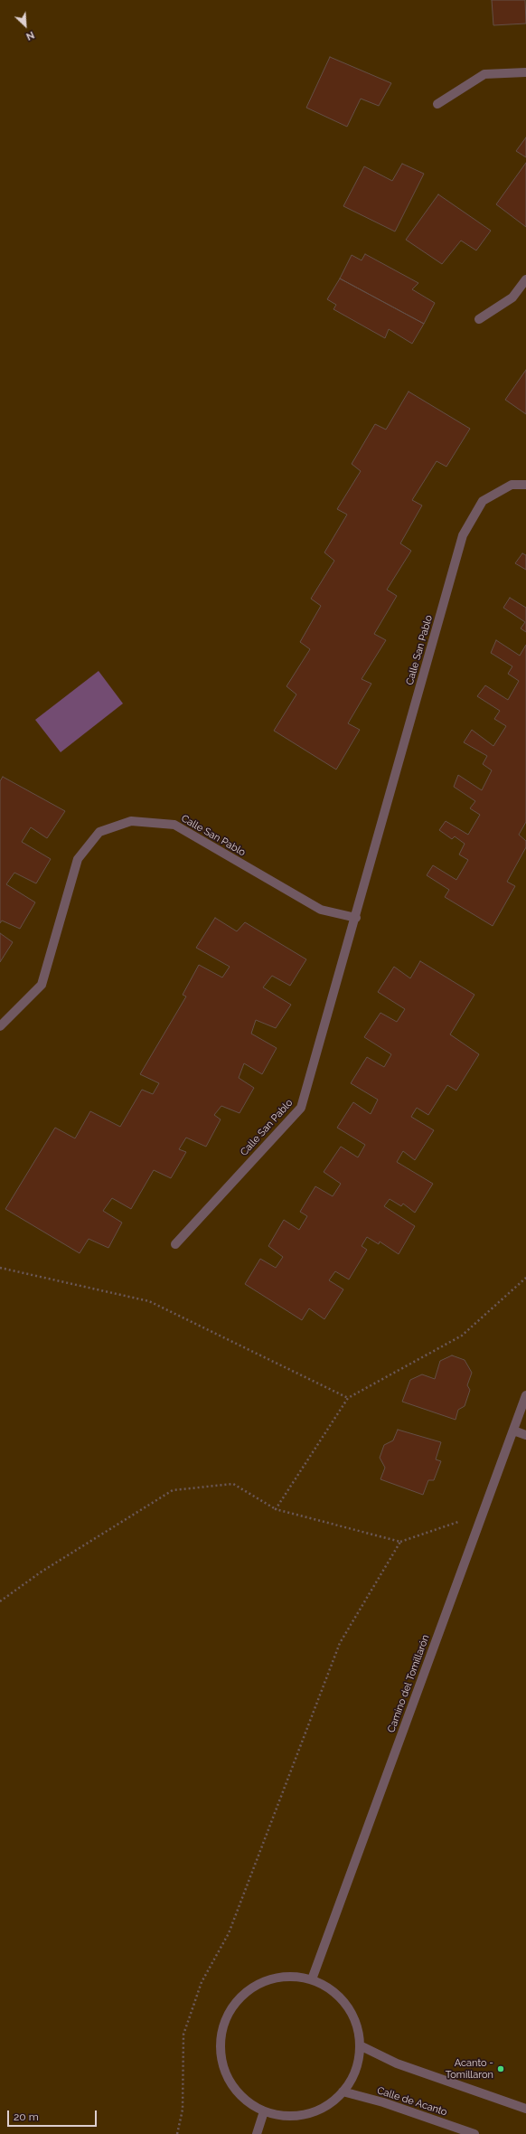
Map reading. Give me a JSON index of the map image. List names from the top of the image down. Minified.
{"streets":{"street":["Calle San Pablo","Camino del Tomillarón","Calle de Acanto"]},"places":["Acanto - Tomillaron"],"scale_bar":"20 m","north":"bottom right"}
